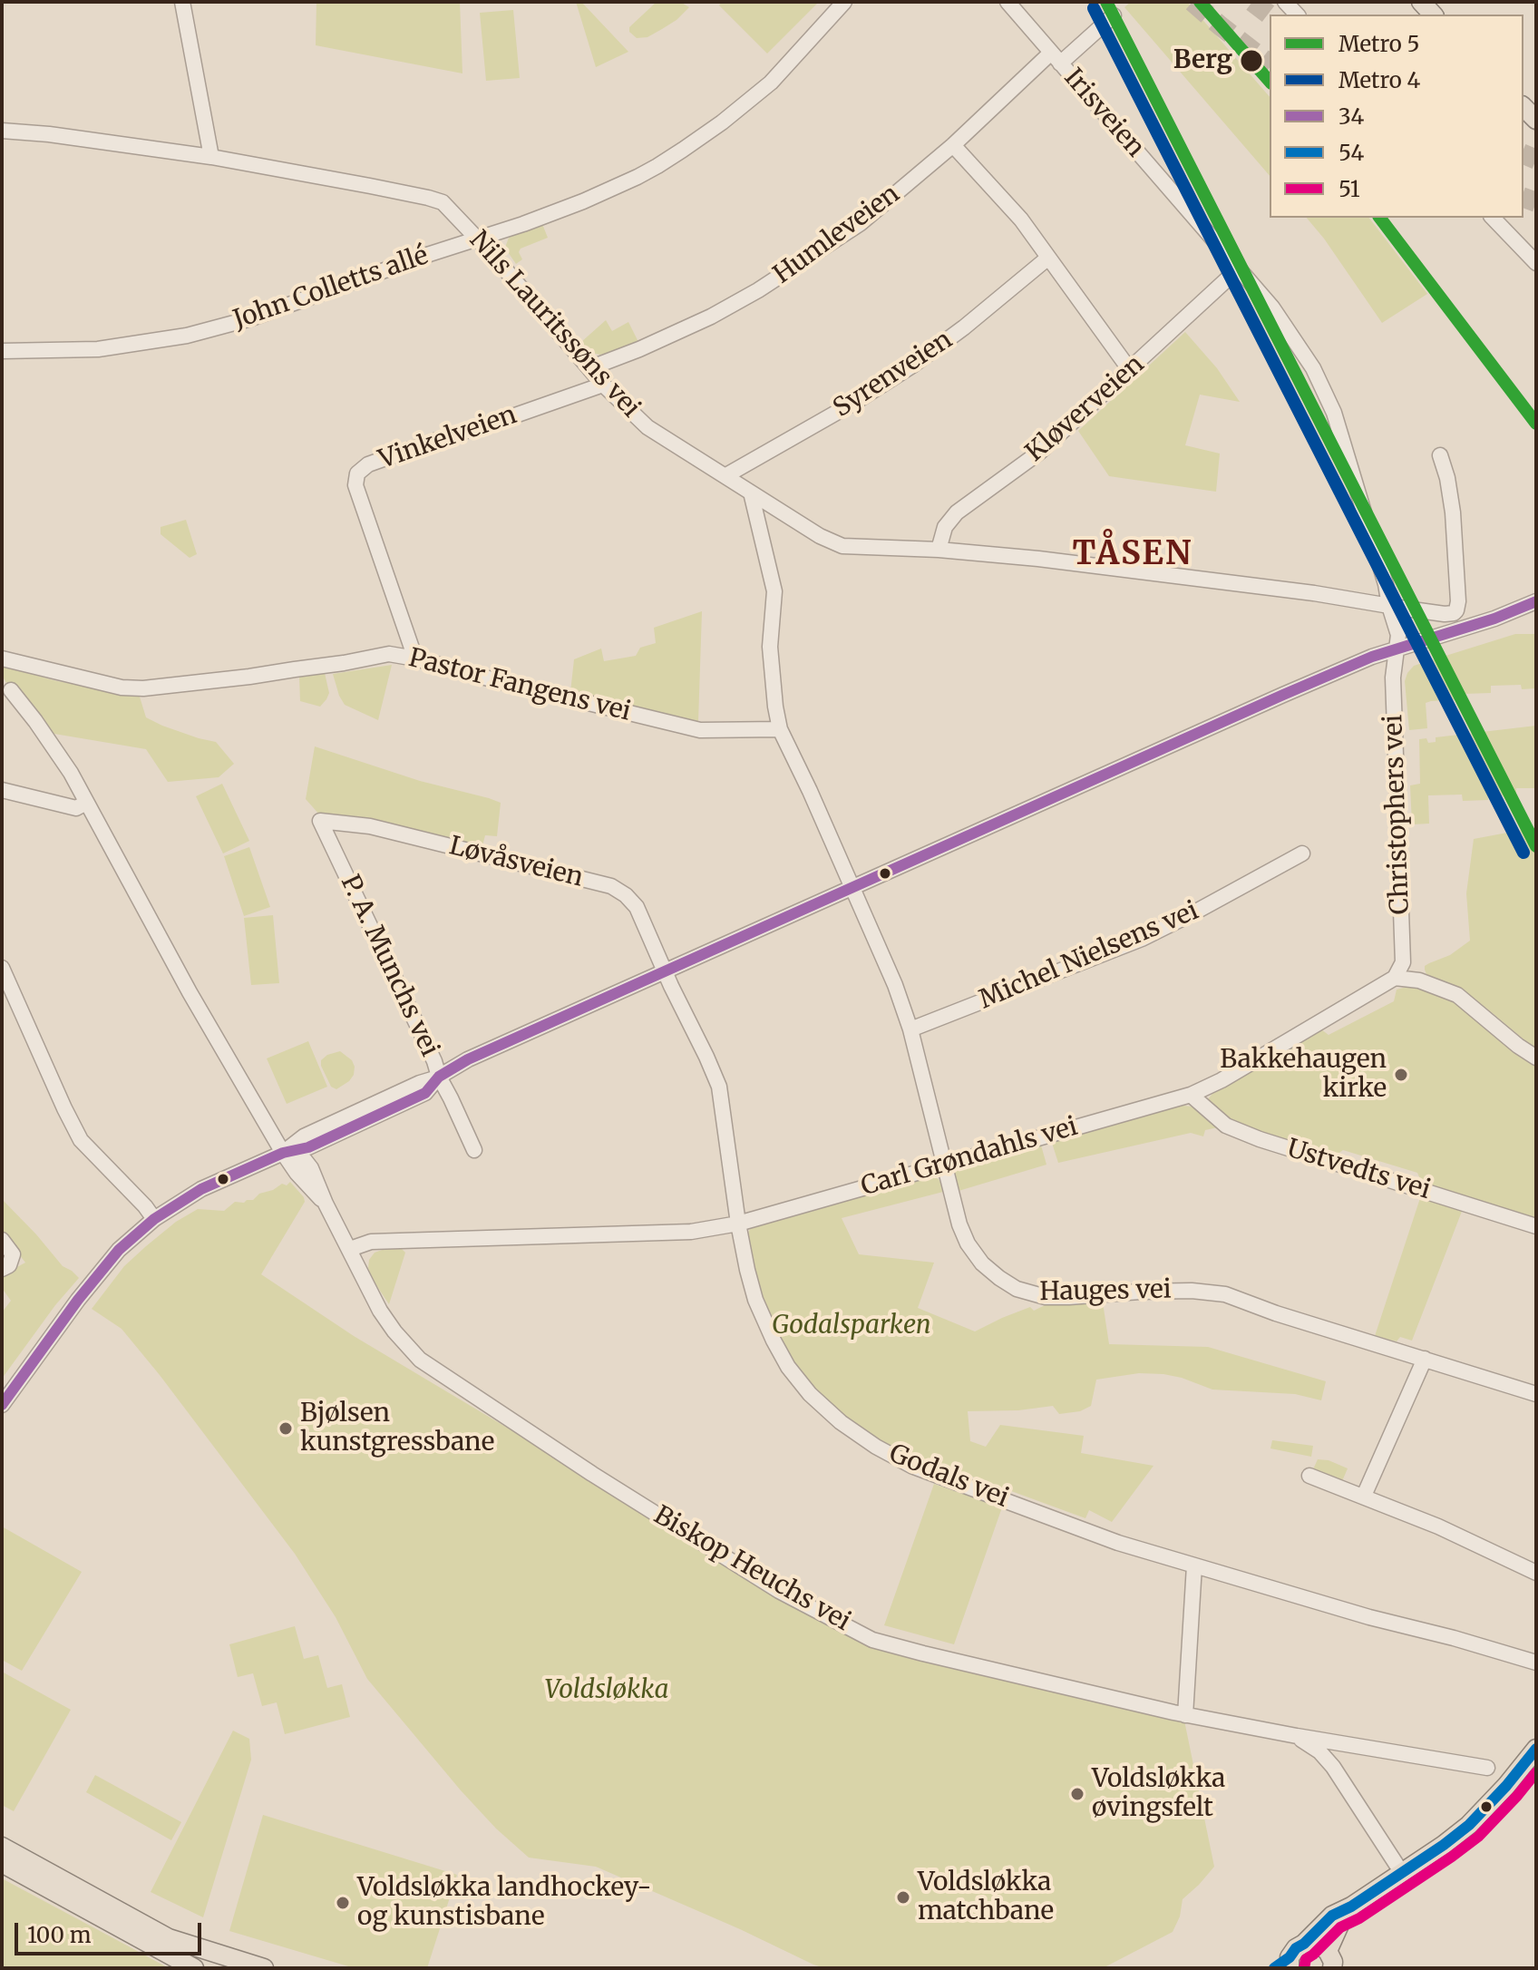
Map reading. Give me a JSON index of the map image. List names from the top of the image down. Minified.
{"streets":{"street":["Irisveien","Humleveien","John Colletts allé","Nils Lauritssøns vei","Syrenveien","Kløverveien","Vinkelveien","Pastor Fangens vei","Christophers vei","Løvåsveien","Michel Nielsens vei","P. A. Munchs vei","Carl Grøndahls vei","Ustvedts vei","Hauges vei","Godals vei","Biskop Heuchs vei"]},"crossings":[["Irisveien","Humleveien"],["Irisveien","Nils Lauritssøns vei"],["Irisveien","Kløverveien"],["Irisveien","Christophers vei"],["Humleveien","Nils Lauritssøns vei"],["John Colletts allé","Nils Lauritssøns vei"],["Nils Lauritssøns vei","Syrenveien"],["Nils Lauritssøns vei","Kløverveien"],["Nils Lauritssøns vei","Vinkelveien"],["Nils Lauritssøns vei","Hauges vei"],["Vinkelveien","Pastor Fangens vei"],["Pastor Fangens vei","Hauges vei"],["Christophers vei","Carl Grøndahls vei"],["Løvåsveien","P. A. Munchs vei"],["Løvåsveien","Godals vei"],["Michel Nielsens vei","Hauges vei"],["Carl Grøndahls vei","Ustvedts vei"],["Carl Grøndahls vei","Hauges vei"],["Carl Grøndahls vei","Godals vei"],["Carl Grøndahls vei","Biskop Heuchs vei"]],"districts":["TÅSEN"],"parks":["Godalsparken","Voldsløkka"],"places":["Berg","Bakkehaugen kirke","Bjølsen kunstgressbane","Voldsløkka øvingsfelt","Voldsløkka matchbane","Voldsløkka landhockey- og kunstisbane"],"lines":["metro line 5","metro line 4","transit line 34","transit line 54","transit line 51"],"legend":["Metro 5","Metro 4","34","54","51"],"scale_bar":"100 m"}
